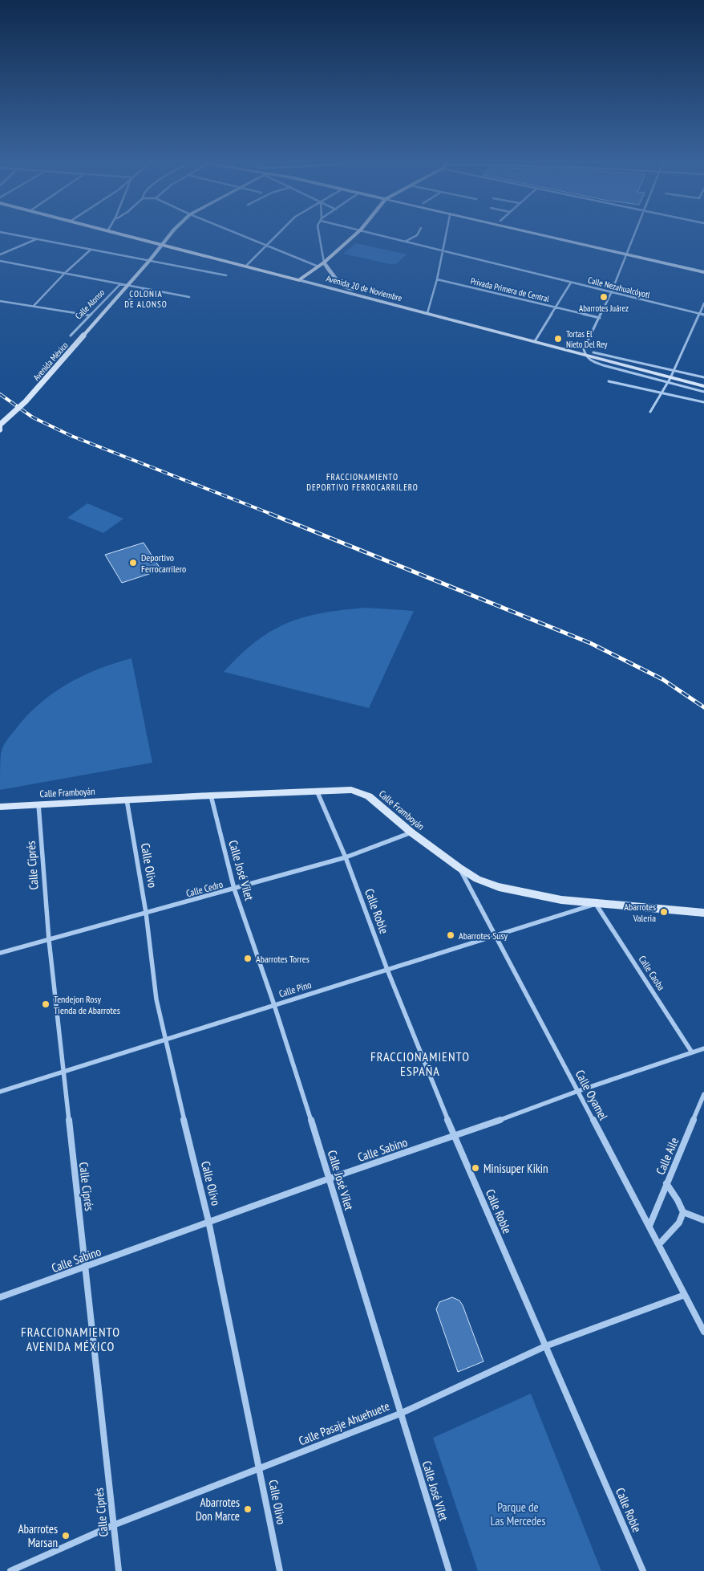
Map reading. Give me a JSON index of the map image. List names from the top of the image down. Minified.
{"streets":{"main road":["Avenida 20 de Noviembre","Calle Alonso","Avenida México","Calle Framboyán"],"street":["Calle Nezahualcóyotl","Privada Primera de Central","Calle Ciprés","Calle Olivo","Calle José Vilet","Calle Cedro","Calle Roble","Calle Caoba","Calle Pino","Calle Oyamel","Calle Sabino","Calle Aile","Calle Pasaje Ahuehuete"]},"crossings":[["Avenida 20 de Noviembre","Calle Alonso"],["Calle Alonso","Avenida México"],["Calle Framboyán","Calle Ciprés"],["Calle Framboyán","Calle Olivo"],["Calle Framboyán","Calle José Vilet"],["Calle Framboyán","Calle Cedro"],["Calle Framboyán","Calle Roble"],["Calle Framboyán","Calle Caoba"],["Calle Framboyán","Calle Pino"],["Calle Framboyán","Calle Oyamel"],["Calle Ciprés","Calle Cedro"],["Calle Ciprés","Calle Pino"],["Calle Ciprés","Calle Sabino"],["Calle Ciprés","Calle Pasaje Ahuehuete"],["Calle Olivo","Calle Cedro"],["Calle Olivo","Calle Pino"],["Calle Olivo","Calle Sabino"],["Calle Olivo","Calle Pasaje Ahuehuete"],["Calle José Vilet","Calle Cedro"],["Calle José Vilet","Calle Pino"],["Calle José Vilet","Calle Sabino"],["Calle José Vilet","Calle Pasaje Ahuehuete"],["Calle Cedro","Calle Roble"],["Calle Roble","Calle Pino"],["Calle Roble","Calle Sabino"],["Calle Roble","Calle Pasaje Ahuehuete"],["Calle Caoba","Calle Pino"],["Calle Caoba","Calle Sabino"],["Calle Pino","Calle Oyamel"],["Calle Oyamel","Calle Sabino"],["Calle Oyamel","Calle Aile"],["Calle Oyamel","Calle Pasaje Ahuehuete"]],"districts":["COLONIA DE ALONSO","FRACCIONAMIENTO DEPORTIVO FERROCARRILERO","FRACCIONAMIENTO ESPAÑA","FRACCIONAMIENTO AVENIDA MÉXICO"],"parks":["Parque de Las Mercedes"],"places":["Abarrotes Juárez","Tortas El Nieto Del Rey","Deportivo Ferrocarrilero","Abarrotes Valeria","Abarrotes Susy","Abarrotes Torres","Tendejon Rosy Tienda de Abarrotes","Minisuper Kikin","Abarrotes Don Marce","Abarrotes Marsan"]}
